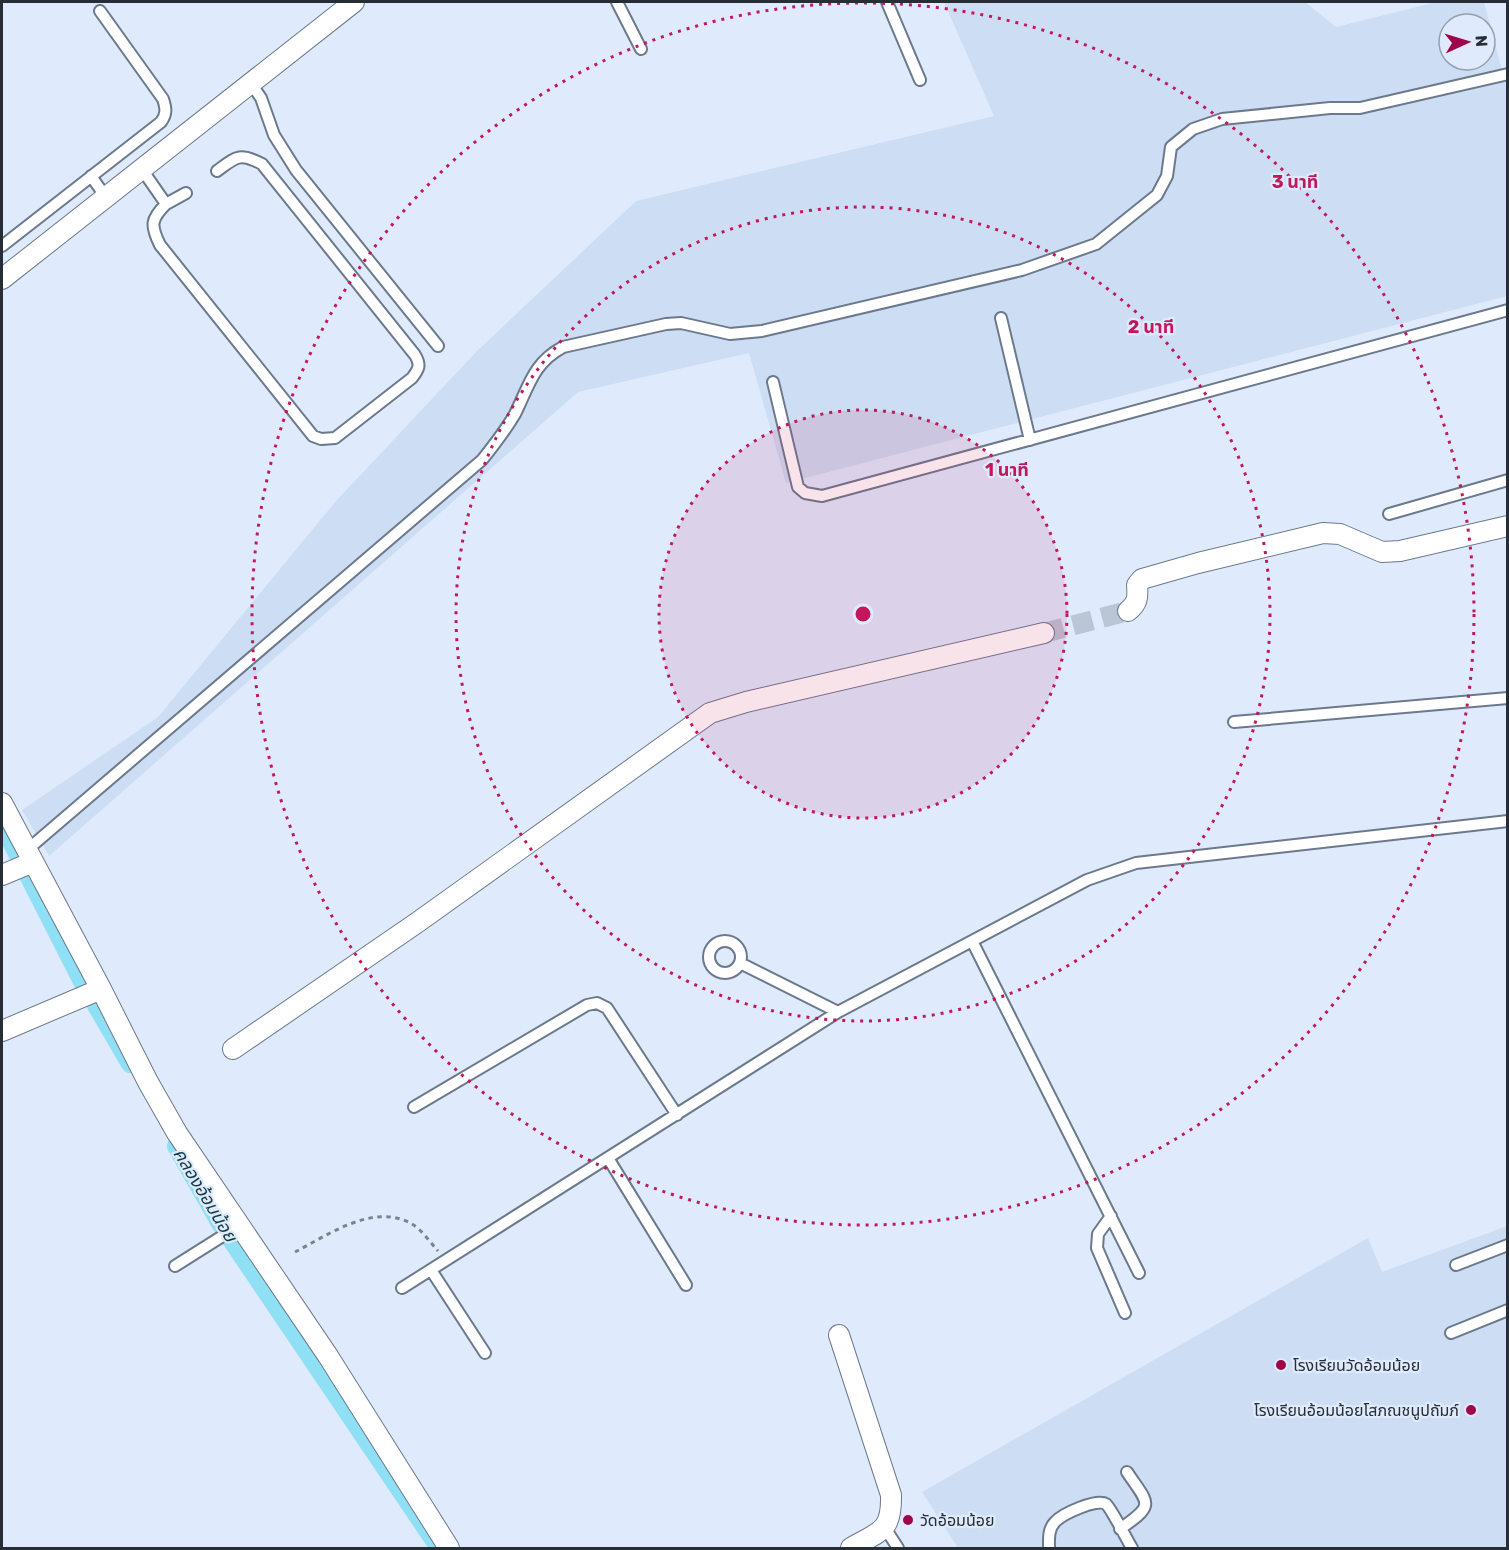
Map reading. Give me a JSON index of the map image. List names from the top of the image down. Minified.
{"water":["คลองอ้อมน้อย"],"places":["โรงเรียนวัดอ้อมน้อย","โรงเรียนอ้อมน้อยโสภณชนูปถัมภ์","วัดอ้อมน้อย"],"north":"right","rings":["3 นาที","2 นาที","1 นาที"]}
